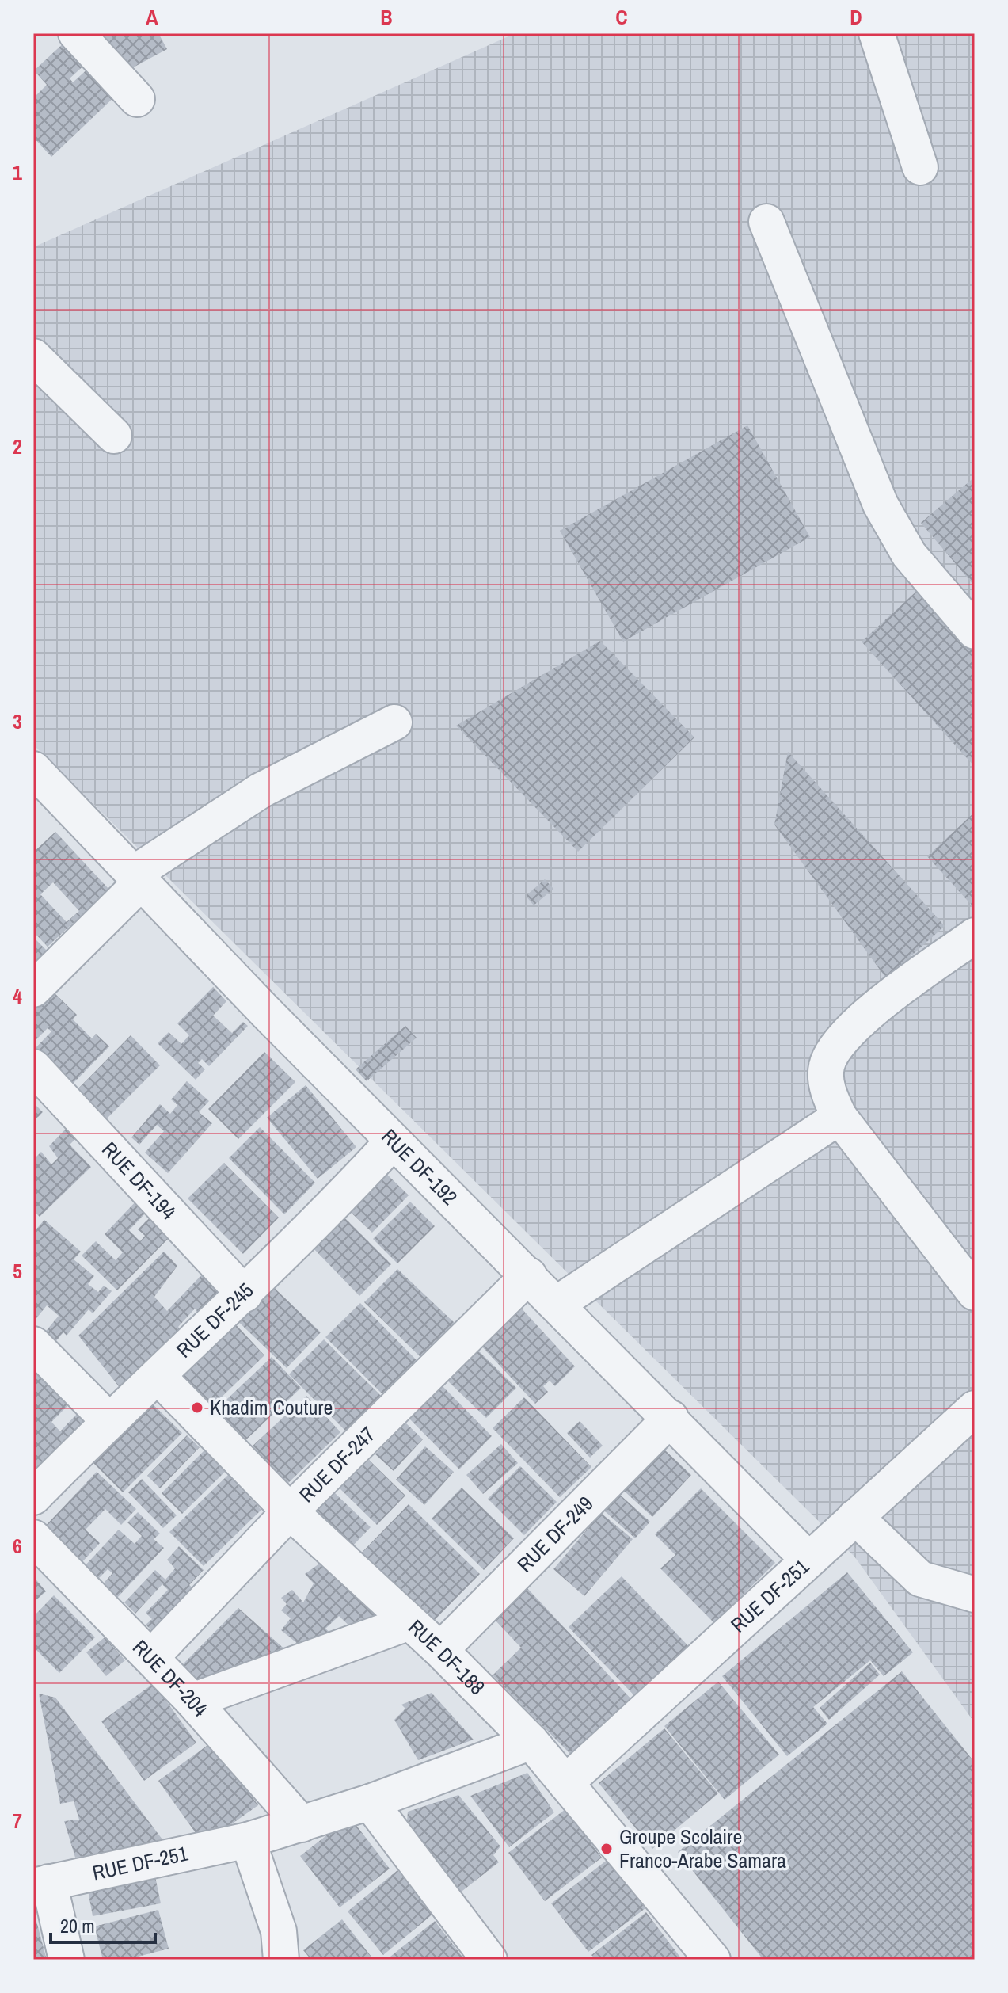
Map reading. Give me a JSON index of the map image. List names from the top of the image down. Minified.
{"streets":{"street":["RUE DF-192","RUE DF-194","RUE DF-245","RUE DF-247","RUE DF-249","RUE DF-251","RUE DF-188","RUE DF-204"]},"crossings":[["RUE DF-192","RUE DF-245"],["RUE DF-192","RUE DF-247"],["RUE DF-192","RUE DF-249"],["RUE DF-192","RUE DF-251"],["RUE DF-194","RUE DF-245"],["RUE DF-245","RUE DF-188"],["RUE DF-247","RUE DF-188"],["RUE DF-247","RUE DF-204"],["RUE DF-249","RUE DF-188"],["RUE DF-251","RUE DF-188"],["RUE DF-251","RUE DF-204"]],"places":["Khadim Couture","Groupe Scolaire Franco-Arabe Samara"],"scale_bar":"20 m","grid":{"columns":["A","B","C","D"],"rows":["1","2","3","4","5","6","7"]}}
